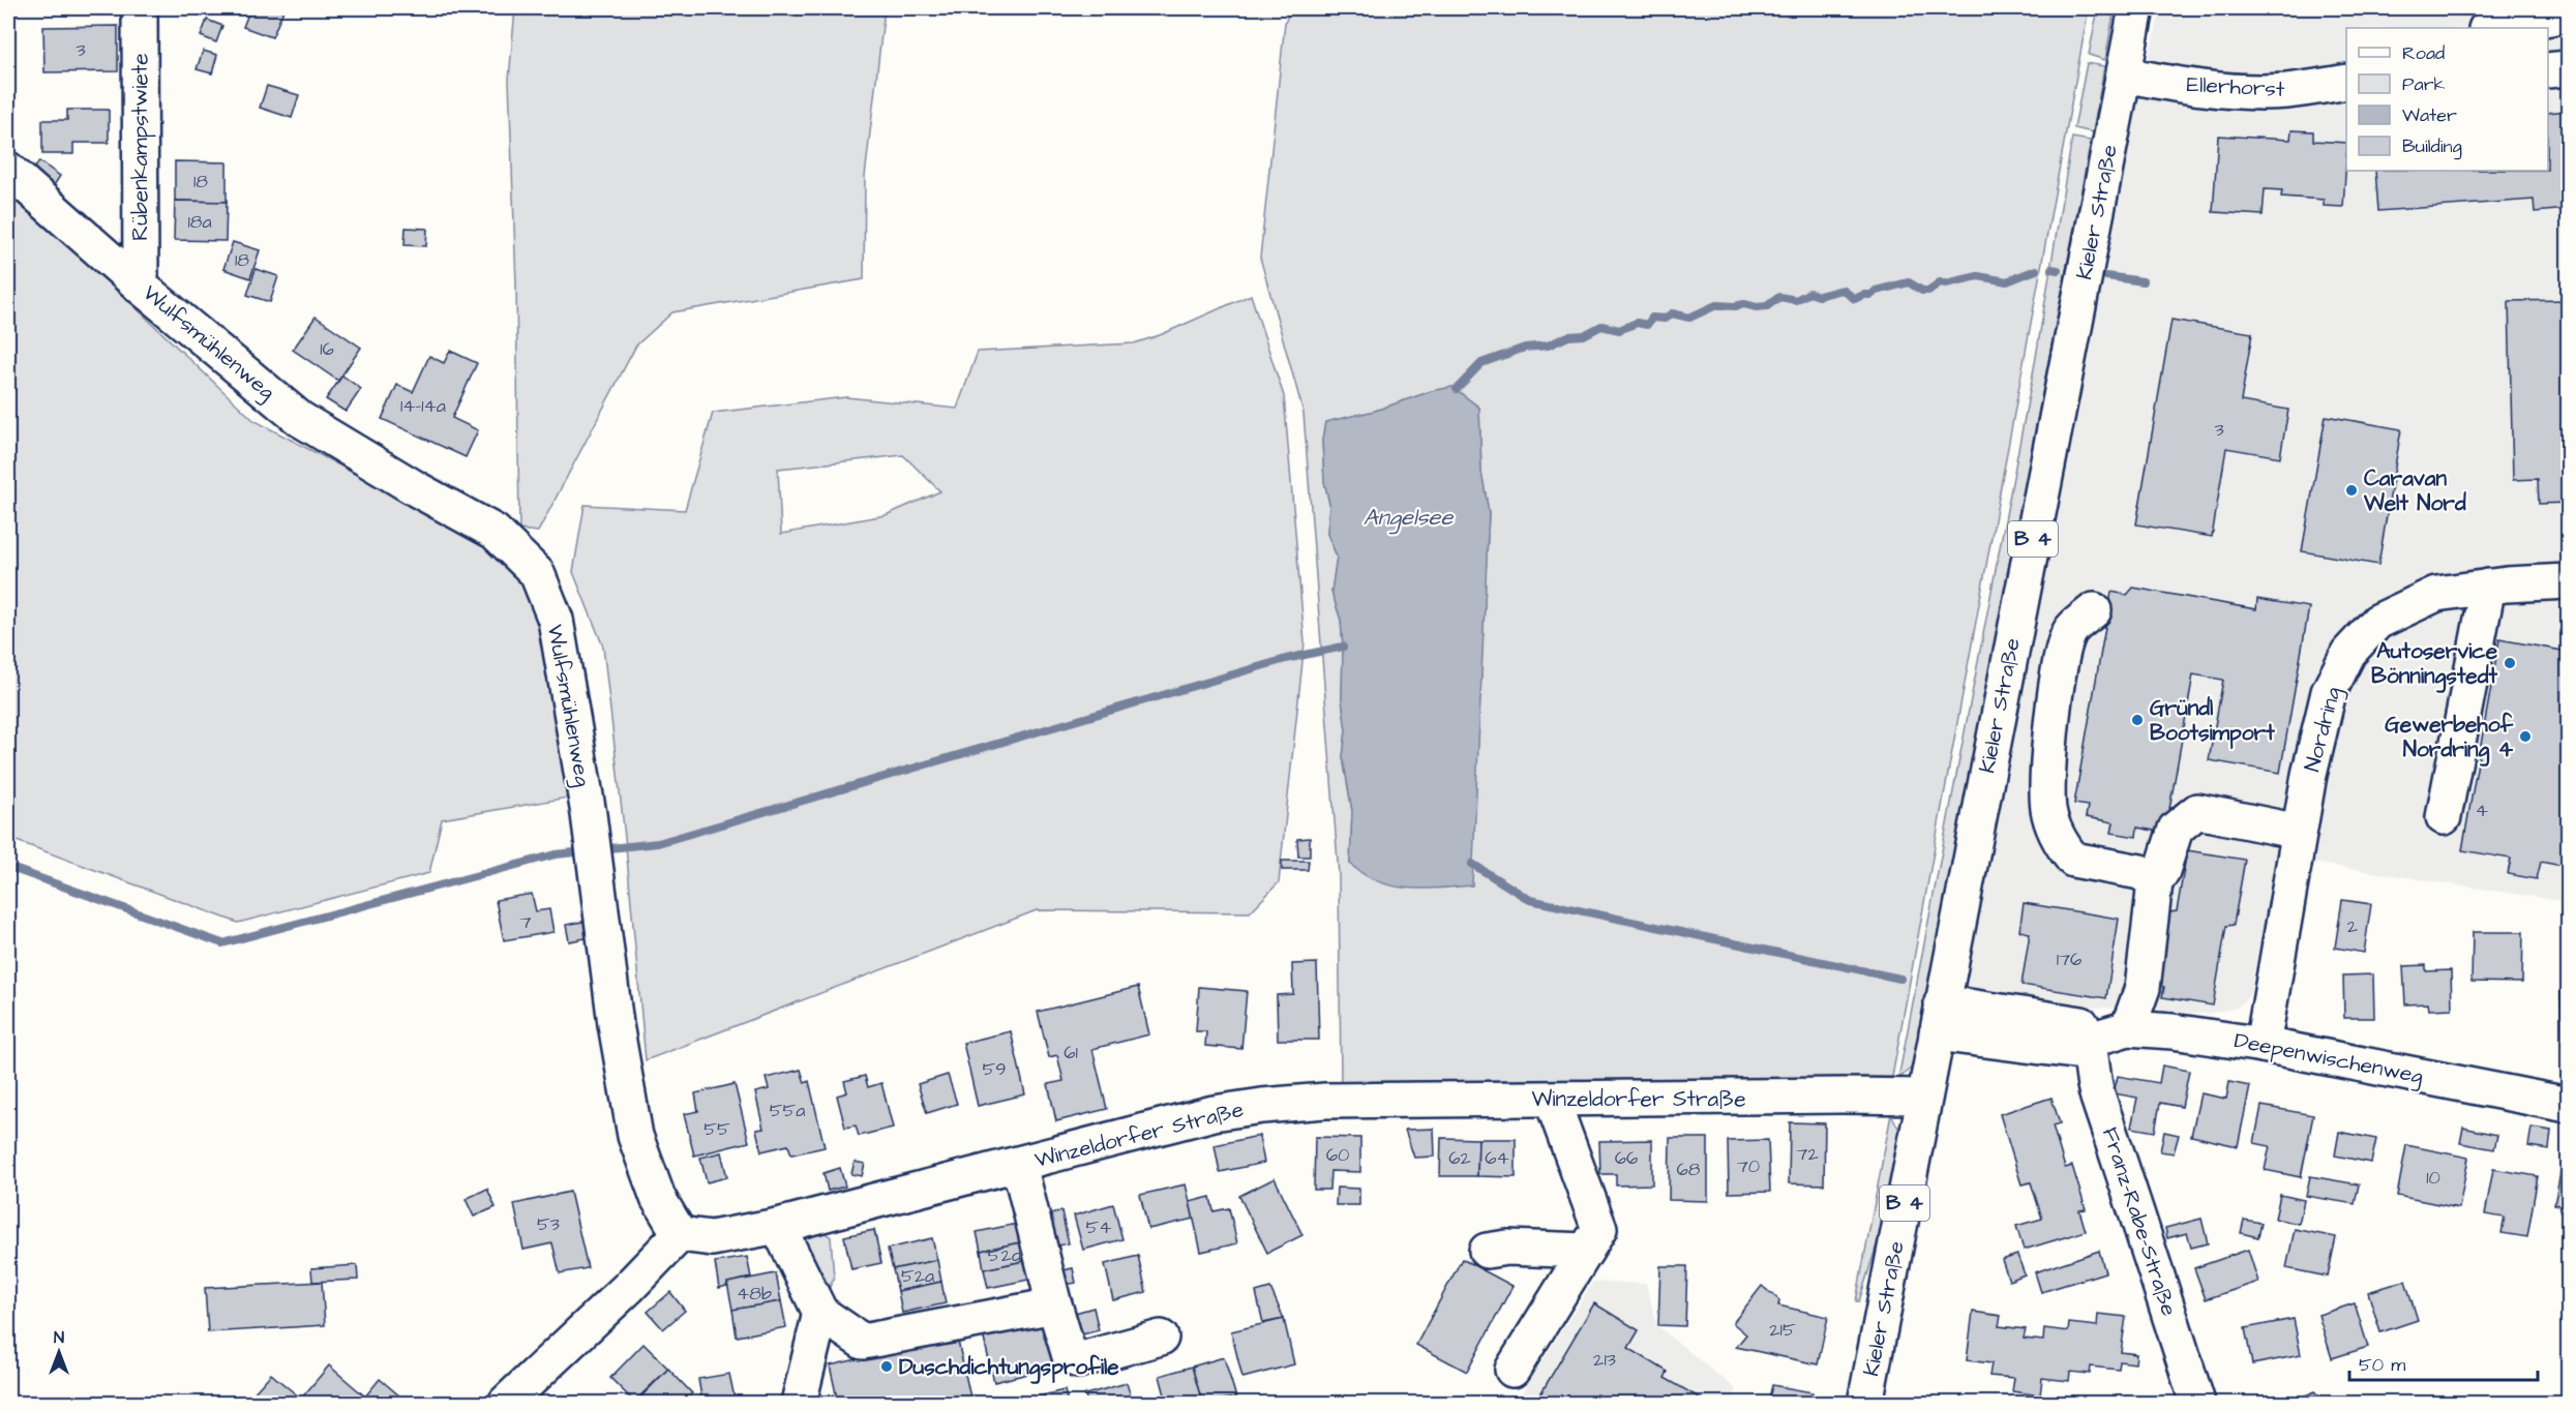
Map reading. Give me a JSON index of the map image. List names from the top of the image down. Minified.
{"streets":{"street":["Ellerhorst","Rübenkampstwiete","Kieler Straße","Wulfsmühlenweg","B 4","Nordring","Deepenwischenweg","Winzeldorfer Straße","Franz-Rabe-Straße"]},"crossings":[["Ellerhorst","Kieler Straße"],["Rübenkampstwiete","Wulfsmühlenweg"],["Kieler Straße","Deepenwischenweg"],["Kieler Straße","Winzeldorfer Straße"],["Wulfsmühlenweg","Winzeldorfer Straße"],["Nordring","Deepenwischenweg"],["Deepenwischenweg","Franz-Rabe-Straße"]],"water":["Angelsee"],"places":["Caravan Welt Nord","Autoservice Bönningstedt","Gründl Bootsimport","Gewerbehof Nordring 4","Duschdichtungsprofile"],"house_numbers":["3","18","18a","18","16","14-14a","3","4","7","2","176","61","59","55a","55","72","60","62","64","66","70","68","10","53","54","52d","52a","48b","215","213"],"legend":["Road","Park","Water","Building"],"scale_bar":"50 m","north":"top"}
